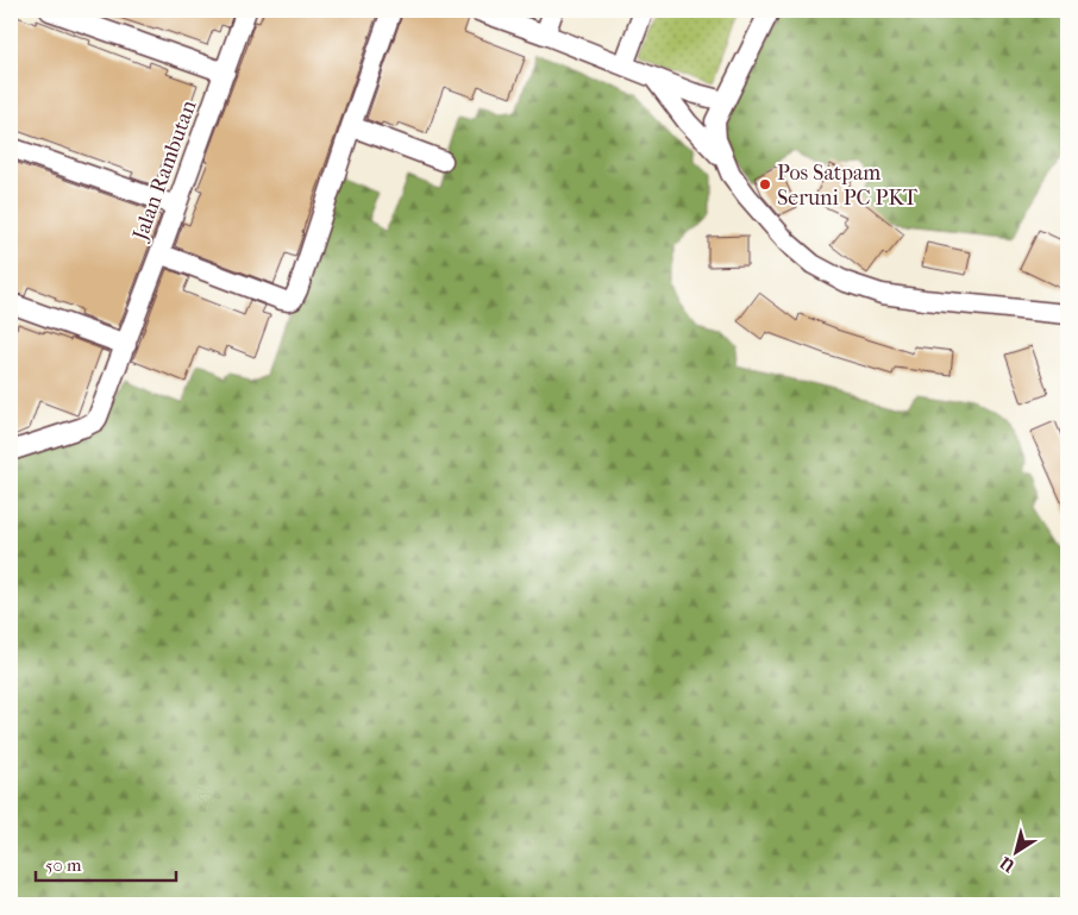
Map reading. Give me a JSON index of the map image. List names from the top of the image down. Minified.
{"streets":{"street":["Jalan Rambutan"]},"places":["Pos Satpam Seruni PC PKT"],"scale_bar":"50 m","north":"bottom left"}
